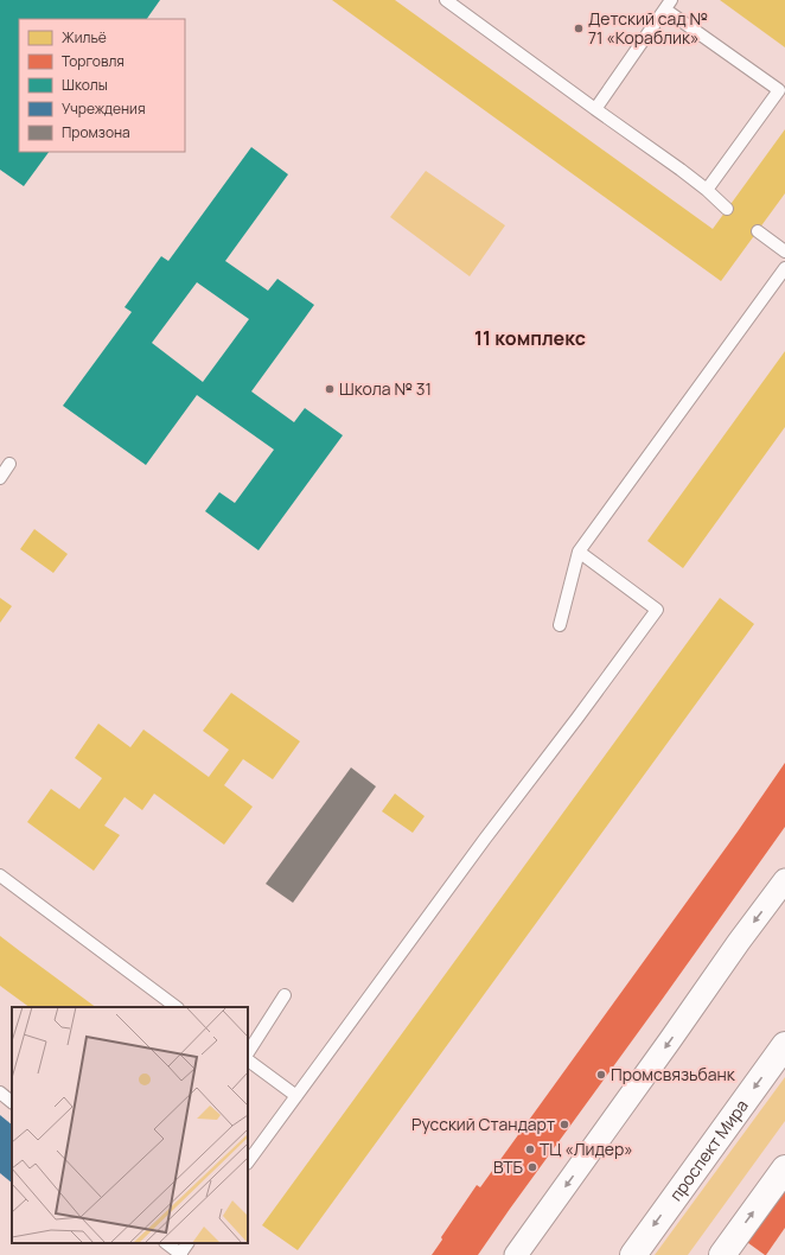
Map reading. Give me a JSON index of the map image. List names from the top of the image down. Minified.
{"streets":{"main road":["проспект Мира"]},"districts":["11 комплекс"],"places":["Детский сад № 71 «Кораблик»","Школа № 31","Промсвязьбанк","Русский Стандарт","ТЦ «Лидер»","ВТБ"],"legend":["Жильё","Торговля","Школы","Учреждения","Промзона"]}
